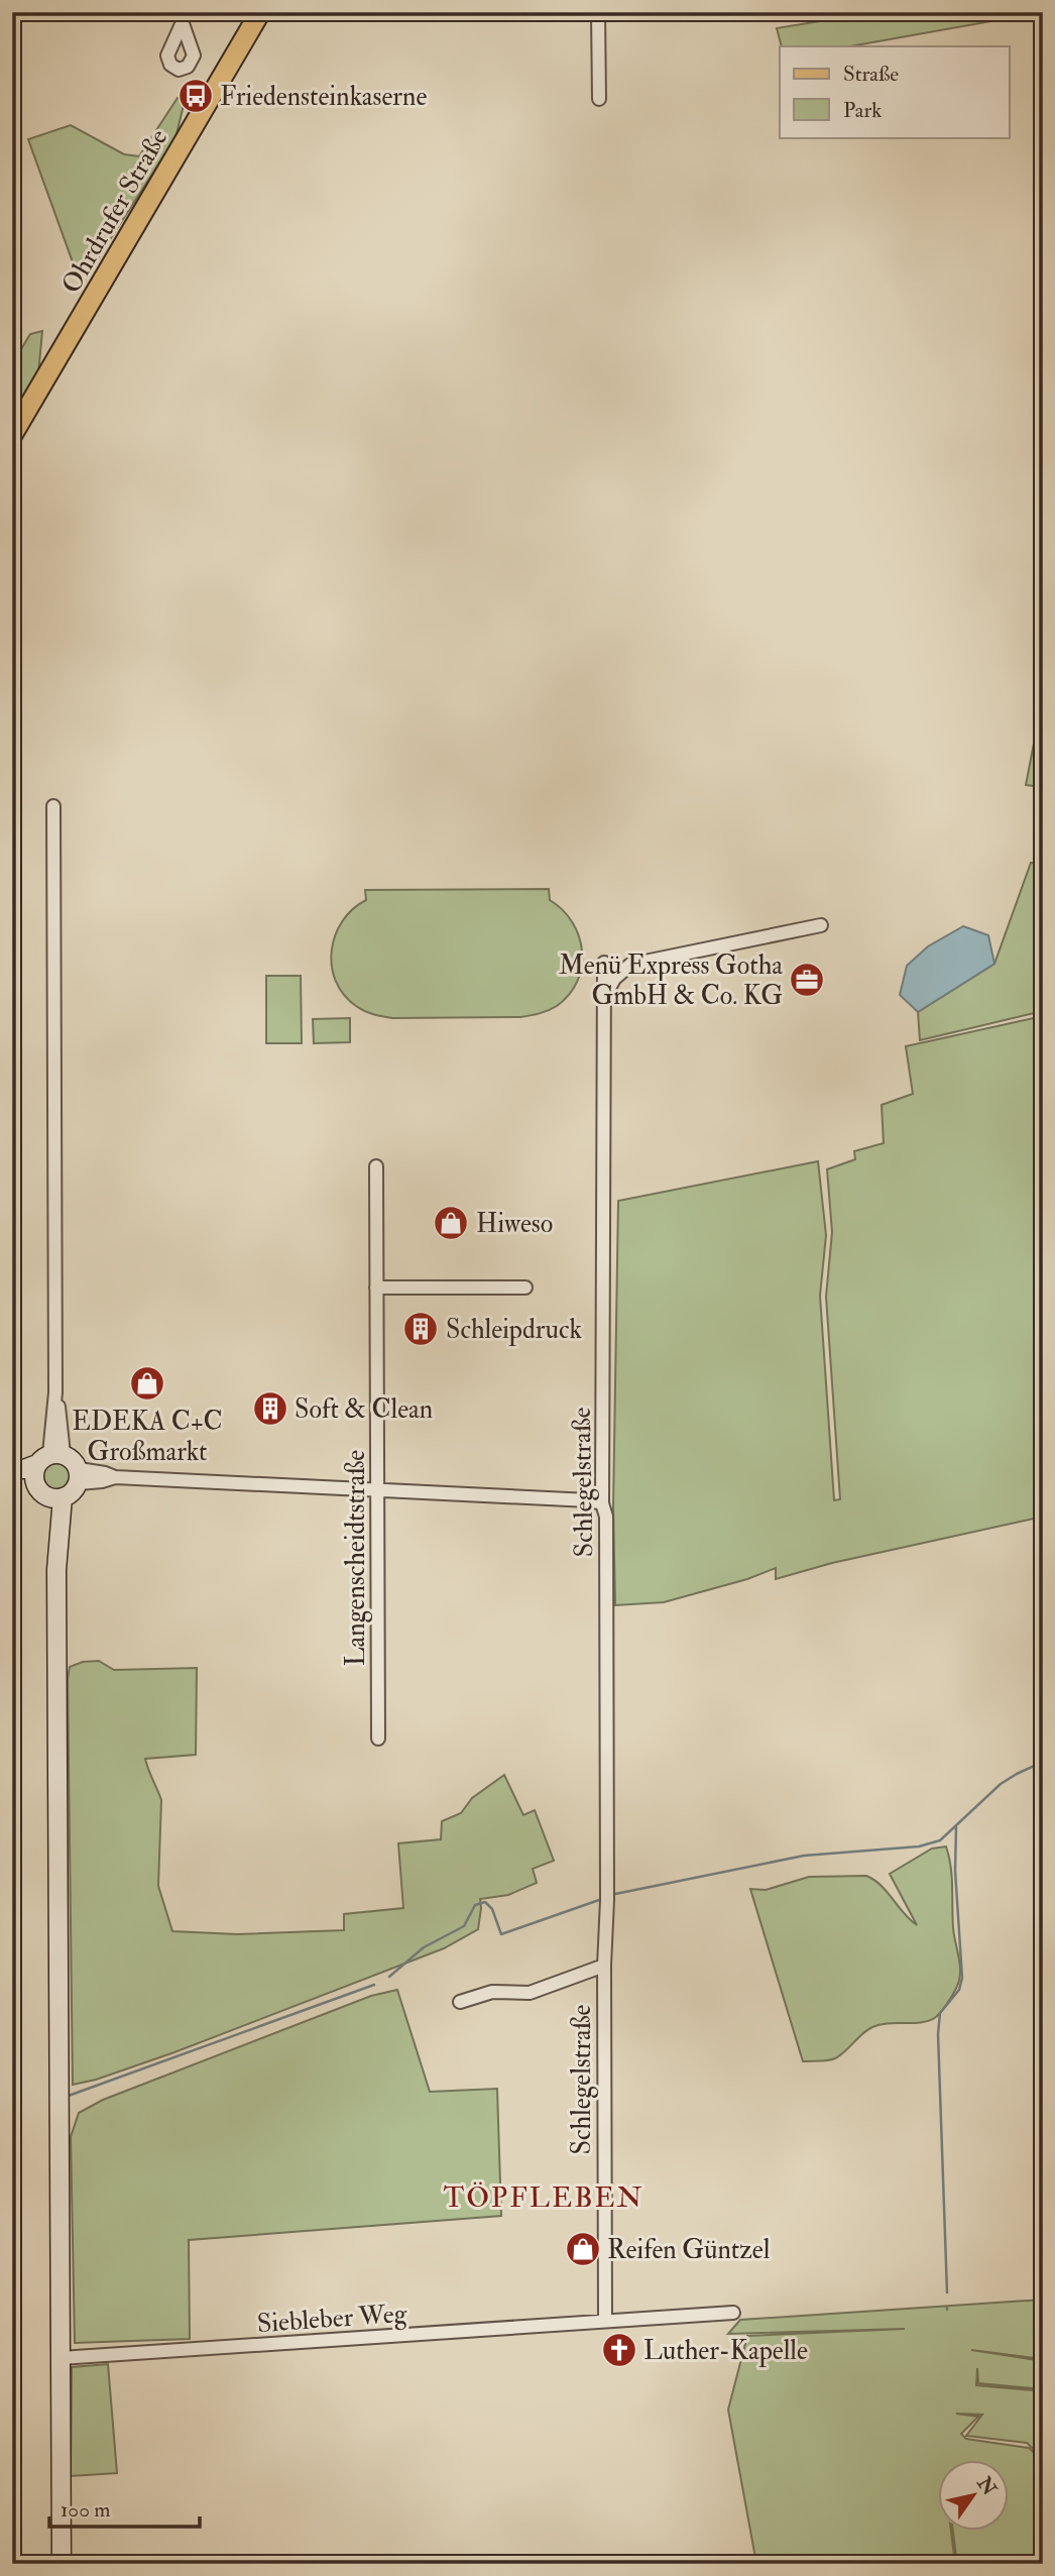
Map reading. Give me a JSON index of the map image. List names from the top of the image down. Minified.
{"streets":{"main road":["Ohrdrufer Straße"],"street":["Schlegelstraße","Langenscheidtstraße","Siebleber Weg"]},"crossings":[["Schlegelstraße","Siebleber Weg"]],"districts":["TÖPFLEBEN"],"places":{"bus stop":["Friedensteinkaserne"],"office":["Menü Express Gotha GmbH & Co. KG"],"shop":["Hiweso","EDEKA C+C Großmarkt","Reifen Güntzel"],"building":["Schleipdruck","Soft & Clean"],"church":["Luther-Kapelle"]},"legend":["Straße","Park"],"scale_bar":"100 m","north":"top right"}
